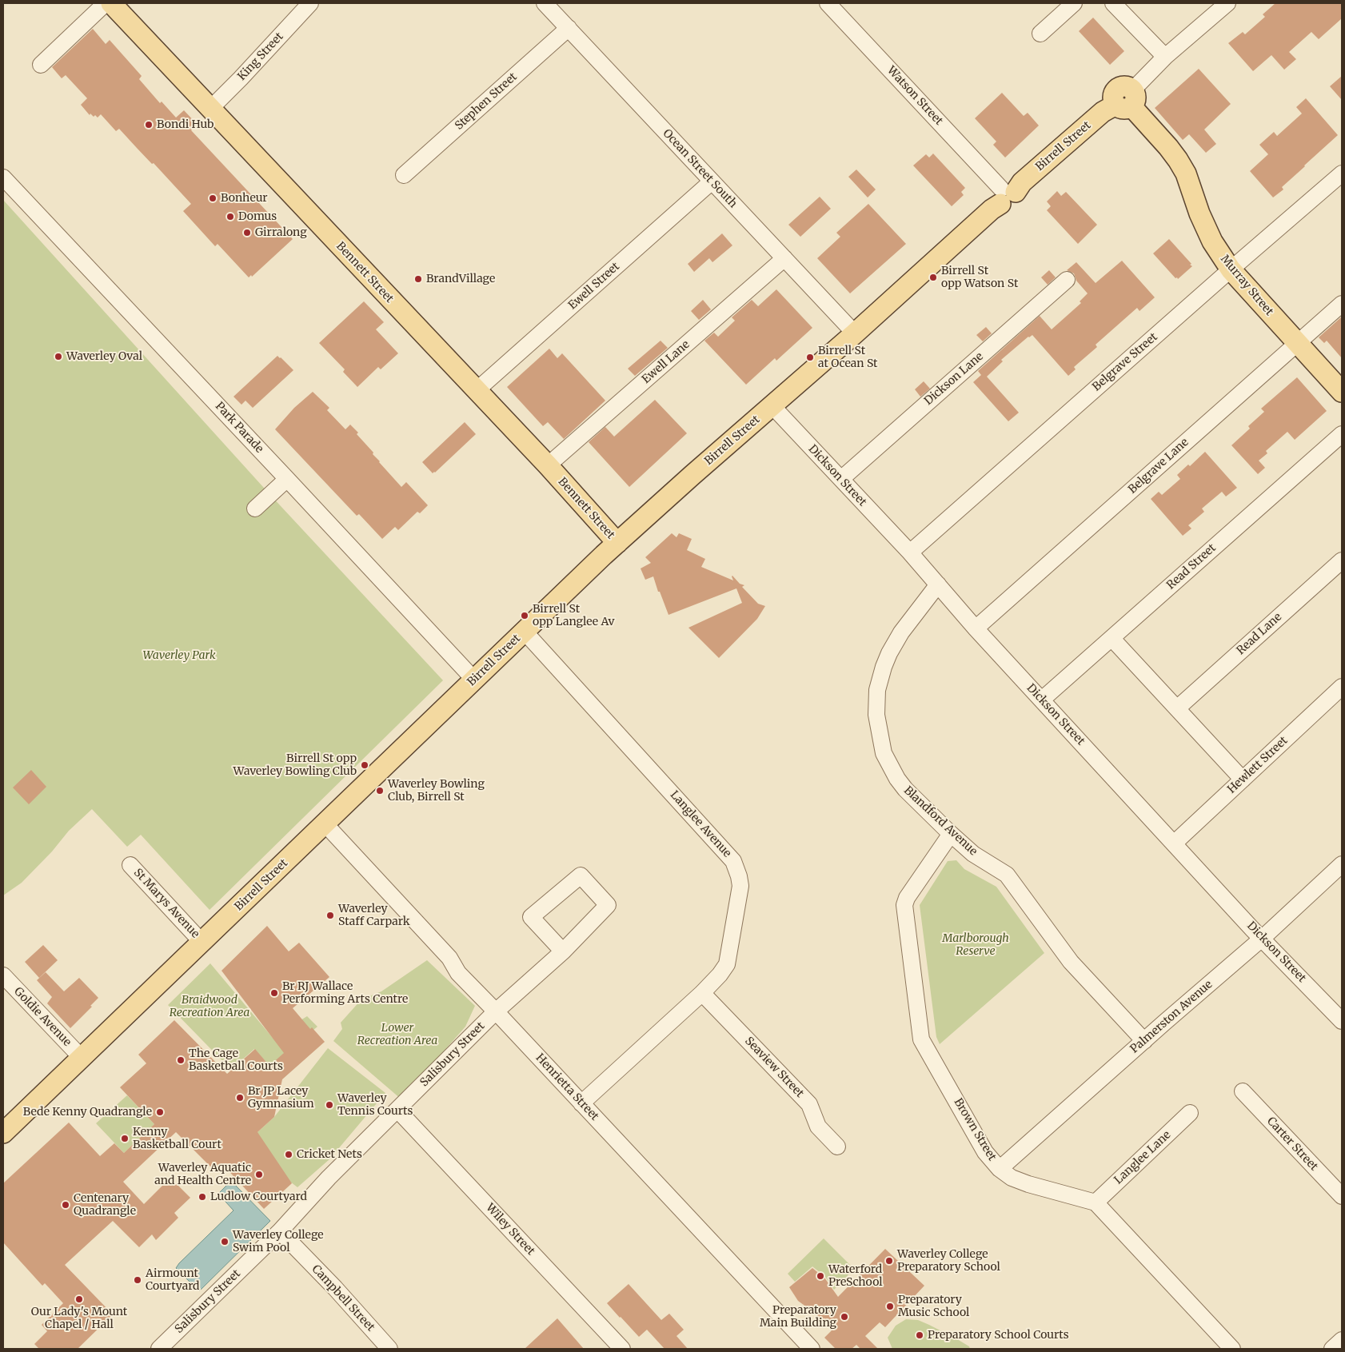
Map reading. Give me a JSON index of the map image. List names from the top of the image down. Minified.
{"streets":{"main road":["Birrell Street","Bennett Street","Murray Street"],"street":["King Street","Watson Street","Stephen Street","Ocean Street South","Ewell Street","Ewell Lane","Belgrave Street","Dickson Lane","Park Parade","Belgrave Lane","Dickson Street","Read Street","Read Lane","Hewlett Street","Blandford Avenue","Langlee Avenue","St Marys Avenue","Goldie Avenue","Palmerston Avenue","Salisbury Street","Seaview Street","Henrietta Street","Brown Street","Carter Street","Langlee Lane","Wiley Street","Campbell Street"]},"crossings":[["King Street","Bennett Street"],["Watson Street","Birrell Street"],["Stephen Street","Ocean Street South"],["Birrell Street","Ocean Street South"],["Birrell Street","Bennett Street"],["Birrell Street","Murray Street"],["Birrell Street","Park Parade"],["Birrell Street","Dickson Street"],["Birrell Street","Langlee Avenue"],["Birrell Street","St Marys Avenue"],["Birrell Street","Goldie Avenue"],["Birrell Street","Henrietta Street"],["Ocean Street South","Ewell Street"],["Ocean Street South","Ewell Lane"],["Bennett Street","Ewell Street"],["Bennett Street","Ewell Lane"],["Murray Street","Belgrave Street"],["Murray Street","Belgrave Lane"],["Belgrave Street","Dickson Street"],["Dickson Lane","Dickson Street"],["Belgrave Lane","Dickson Street"],["Dickson Street","Read Street"],["Dickson Street","Hewlett Street"],["Dickson Street","Blandford Avenue"],["Dickson Street","Palmerston Avenue"],["Blandford Avenue","Palmerston Avenue"],["Blandford Avenue","Brown Street"],["Langlee Avenue","Seaview Street"],["Langlee Avenue","Henrietta Street"],["Palmerston Avenue","Brown Street"],["Salisbury Street","Henrietta Street"],["Salisbury Street","Wiley Street"],["Salisbury Street","Campbell Street"],["Brown Street","Langlee Lane"]],"parks":["Waverley Park","Marlborough Reserve","Braidwood Recreation Area","Lower Recreation Area"],"places":["Bondi Hub","Bonheur","Domus","Girralong","Birrell St opp Watson St","BrandVillage","Waverley Oval","Birrell St at Ocean St","Birrell St opp Langlee Av","Birrell St opp Waverley Bowling Club","Waverley Bowling Club, Birrell St","Waverley Staff Carpark","Br RJ Wallace Performing Arts Centre","The Cage Basketball Courts","Br JP Lacey Gymnasium","Waverley Tennis Courts","Bede Kenny Quadrangle","Kenny Basketball Court","Cricket Nets","Waverley Aquatic and Health Centre","Ludlow Courtyard","Centenary Quadrangle","Waverley College Swim Pool","Waverley College Preparatory School","Waterford PreSchool","Airmount Courtyard","Our Lady's Mount Chapel / Hall","Preparatory Music School","Preparatory Main Building","Preparatory School Courts"]}
